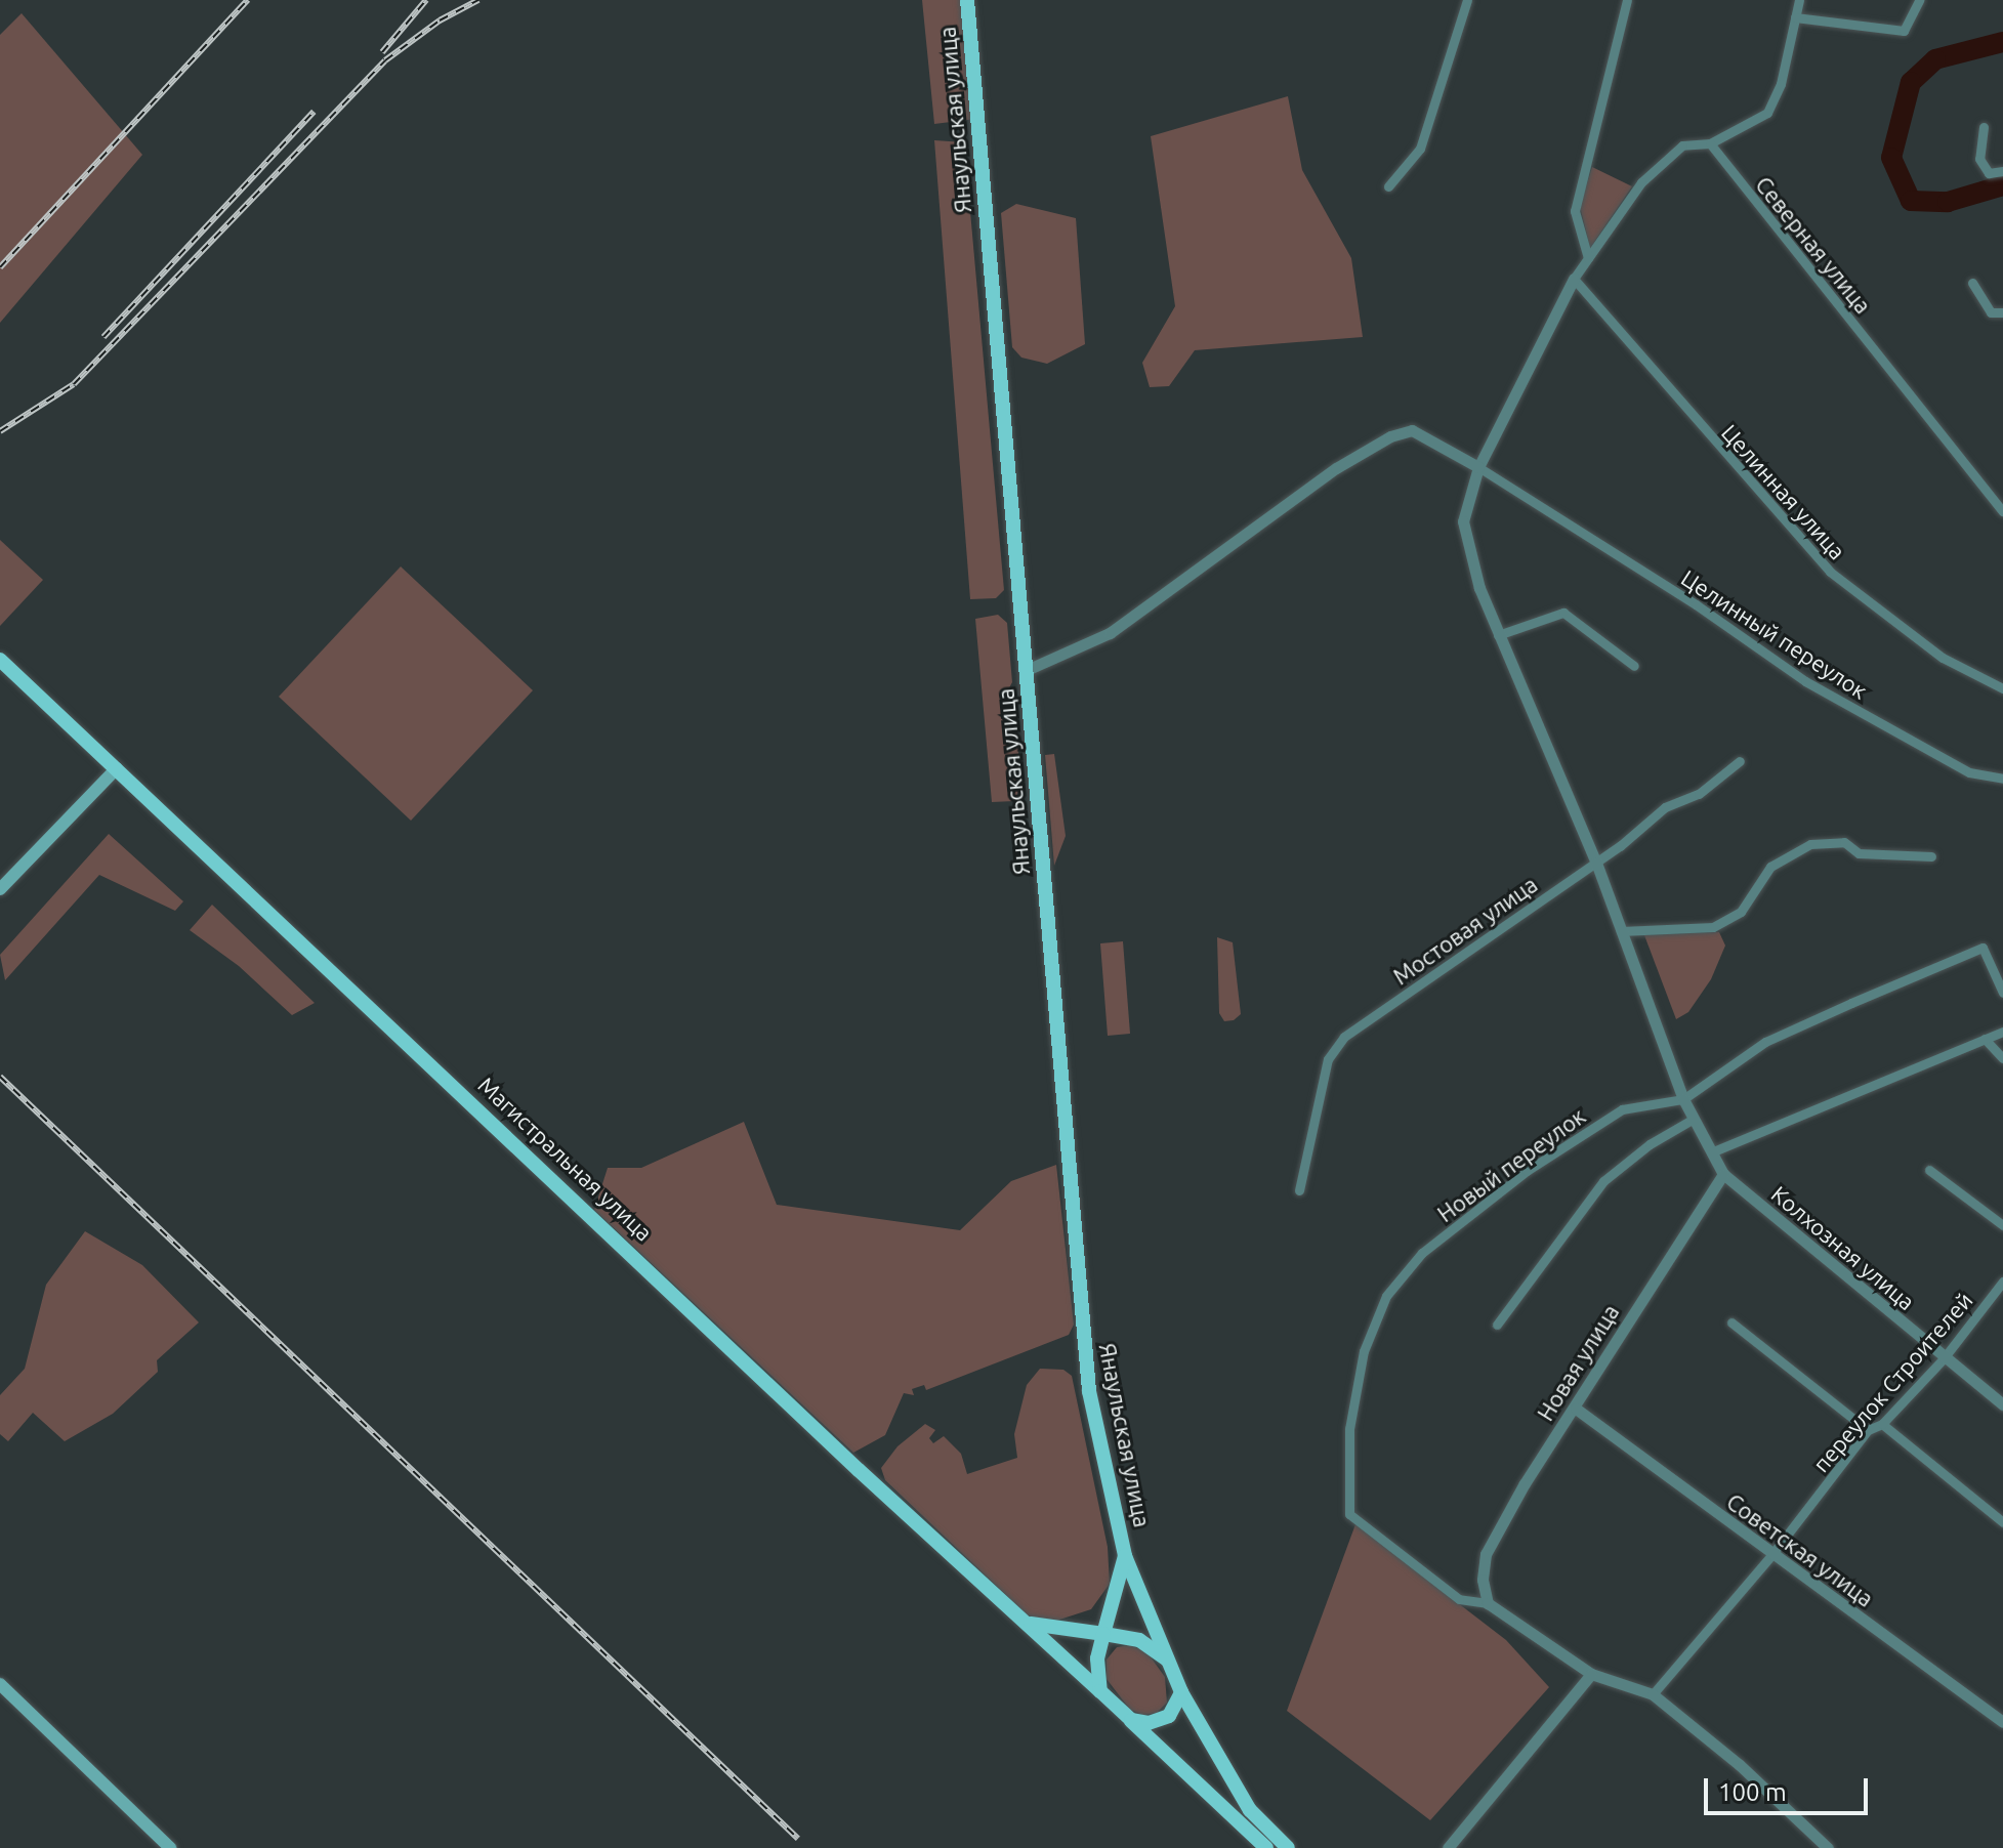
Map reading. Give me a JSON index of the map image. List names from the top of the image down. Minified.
{"streets":{"main road":["Янаульская улица","Магистральная улица"],"street":["Северная улица","Целинная улица","Целинный переулок","Мостовая улица","Новый переулок","Колхозная улица","Новая улица","переулок Строителей","Советская улица"]},"crossings":[["Целинная улица","Колхозная улица"],["Целинный переулок","Колхозная улица"],["Мостовая улица","Колхозная улица"],["Новый переулок","Колхозная улица"],["Новый переулок","Новая улица"],["Колхозная улица","Новая улица"],["Колхозная улица","переулок Строителей"],["Новая улица","Советская улица"],["переулок Строителей","Советская улица"]],"scale_bar":"100 m"}
